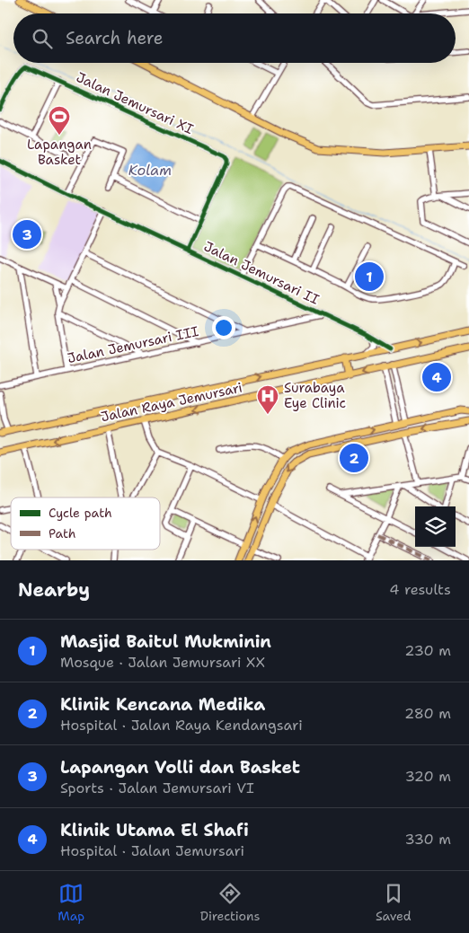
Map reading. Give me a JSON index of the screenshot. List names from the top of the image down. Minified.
{"streets":{"main road":["Jalan Raya Jemursari"],"street":["Jalan Jemursari XI","Jalan Jemursari II","Jalan Jemursari III"]},"crossings":[["Jalan Jemursari II","Jalan Jemursari III"],["Jalan Jemursari II","Jalan Raya Jemursari"]],"water":["Kolam"],"places":{"sports":["Lapangan Basket"],"hospital":["Surabaya Eye Clinic"]},"legend":["Cycle path","Path"],"page":{"search":"Search here","pins":["3","1","4","2"],"heading":["Nearby","4 results"],"list":[{"mark":"1","name":"Masjid Baitul Mukminin","note":"Mosque · Jalan Jemursari XX","value":"230 m"},{"mark":"2","name":"Klinik Kencana Medika","note":"Hospital · Jalan Raya Kendangsari","value":"280 m"},{"mark":"3","name":"Lapangan Volli dan Basket","note":"Sports · Jalan Jemursari VI","value":"320 m"},{"mark":"4","name":"Klinik Utama El Shafi","note":"Hospital · Jalan Jemursari","value":"330 m"}],"nav":["Map","Directions","Saved"]}}
